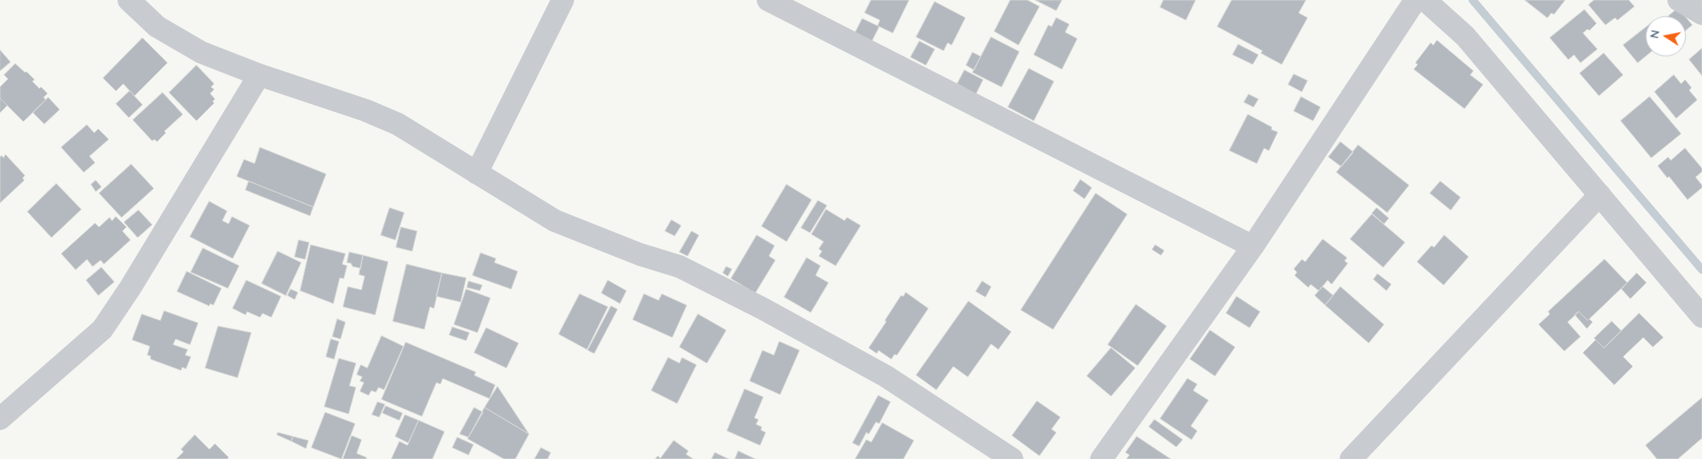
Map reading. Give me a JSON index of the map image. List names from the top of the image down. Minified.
{"north":"left"}
